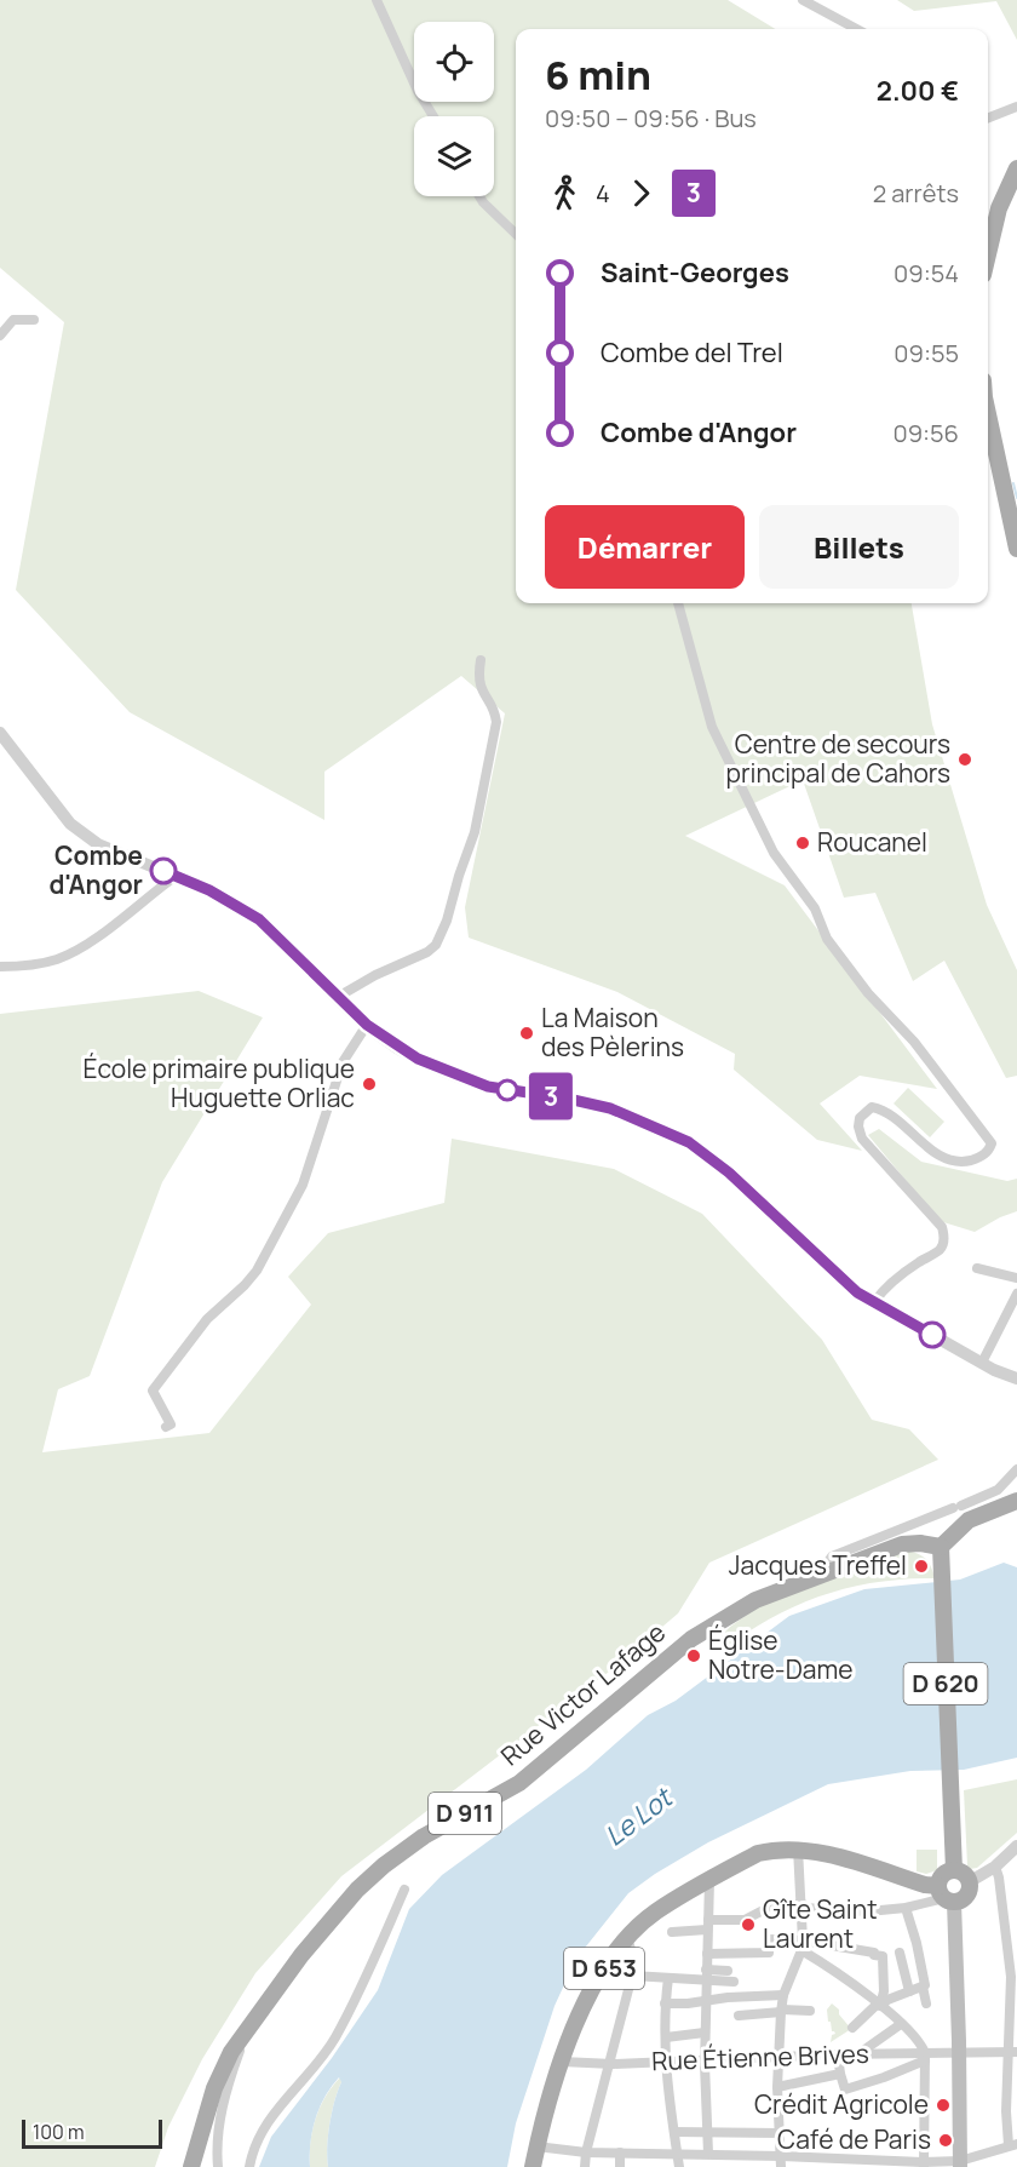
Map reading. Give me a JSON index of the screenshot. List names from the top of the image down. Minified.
{"streets":{"main road":["D 620","Rue Victor Lafage","D 911","D 653"],"street":["Rue Étienne Brives"]},"crossings":[["D 620","D 911"],["Rue Victor Lafage","D 911"],["D 653","Rue Étienne Brives"]],"water":["Le Lot"],"places":["Centre de secours principal de Cahors","Roucanel","Combe d'Angor","La Maison des Pèlerins","École primaire publique Huguette Orliac","Jacques Treffel","Église Notre-Dame","Gîte Saint Laurent","Crédit Agricole","Café de Paris"],"lines":["bus line 3"],"scale_bar":"100 m","page":{"on_map":"3","heading":["6 min","09:50 – 09:56 · Bus","2.00 €"],"legs":["4","3","2 arrêts"],"list":[{"name":"Saint-Georges","value":"09:54"},{"name":"Combe del Trel","value":"09:55"},{"name":"Combe d'Angor","value":"09:56"}],"buttons":["Démarrer","Billets"],"scale":"100 m"}}
